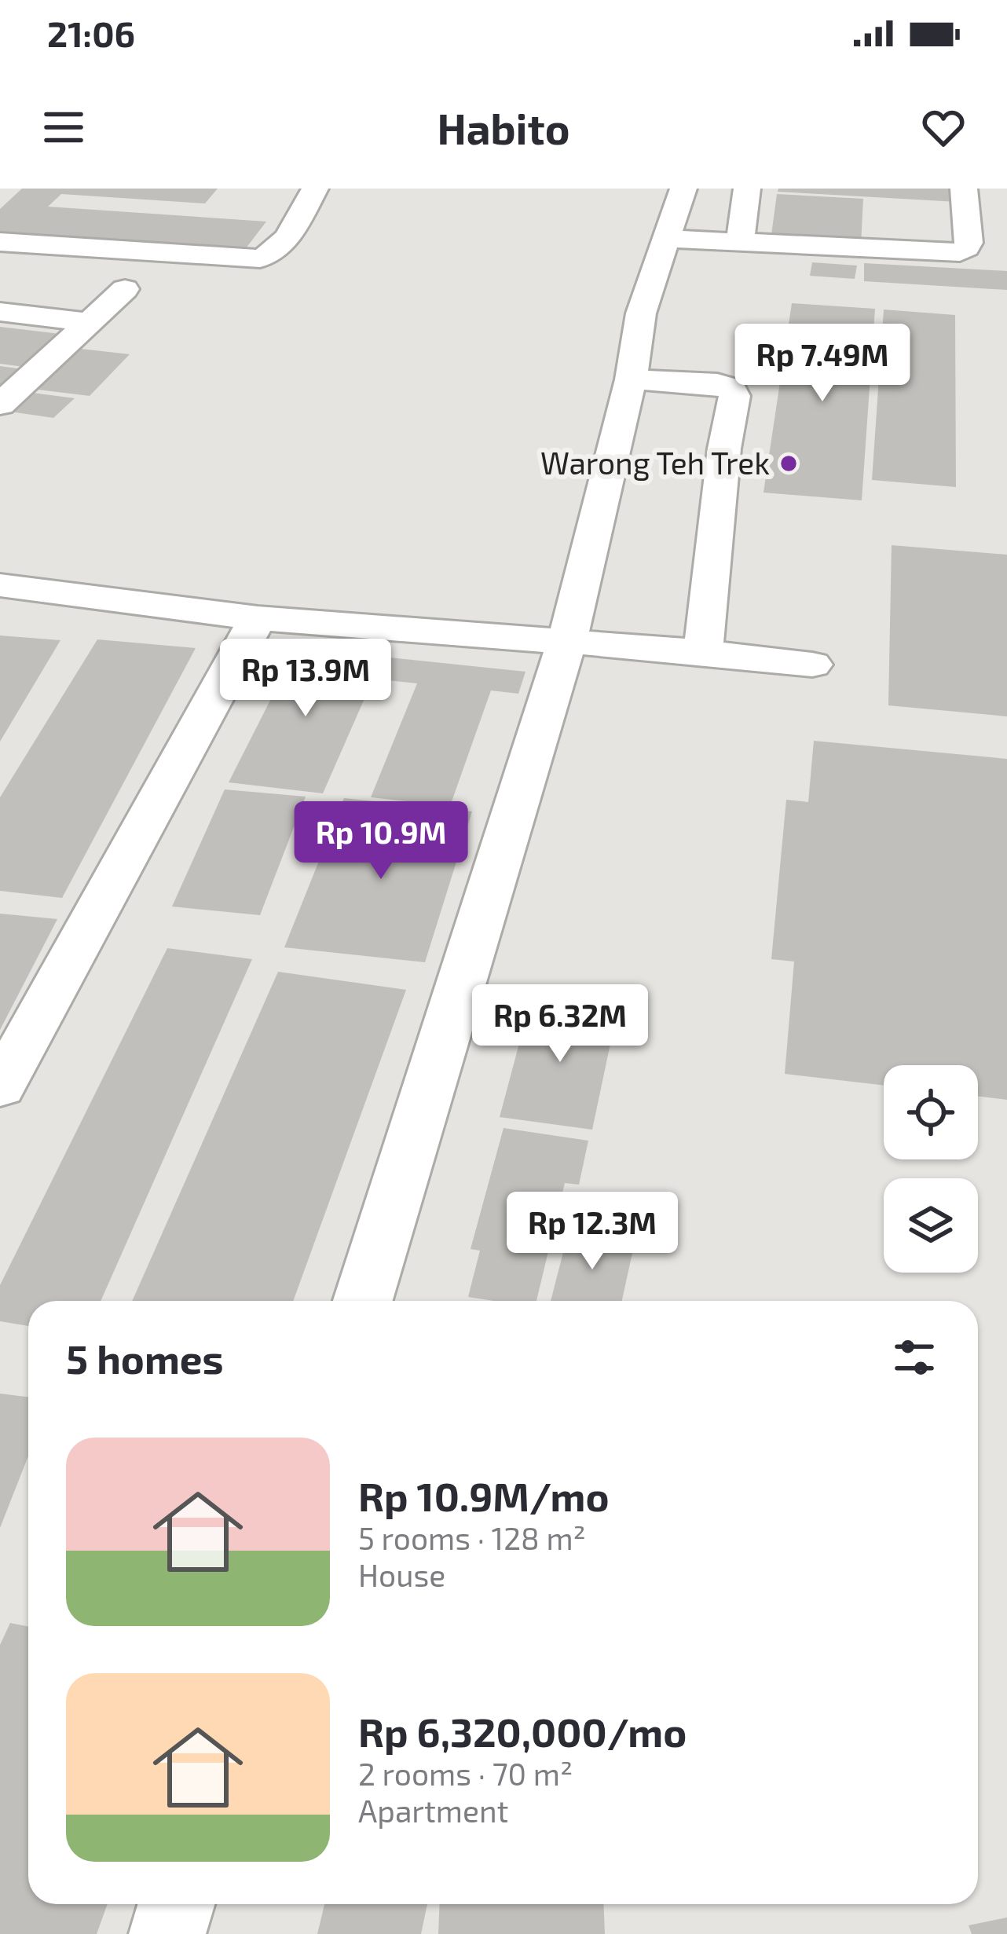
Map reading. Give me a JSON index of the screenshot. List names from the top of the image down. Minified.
{"places":["Warong Teh Trek"],"page":{"status":"21:06","header":"Habito","price":["Rp 7.49M","Rp 13.9M","Rp 10.9M","Rp 6.32M","Rp 12.3M"],"heading":"5 homes","list":[{"name":"Rp 10.9M/mo","note":"5 rooms · 128 m² · House"},{"name":"Rp 6,320,000/mo","note":"2 rooms · 70 m² · Apartment"}]}}
